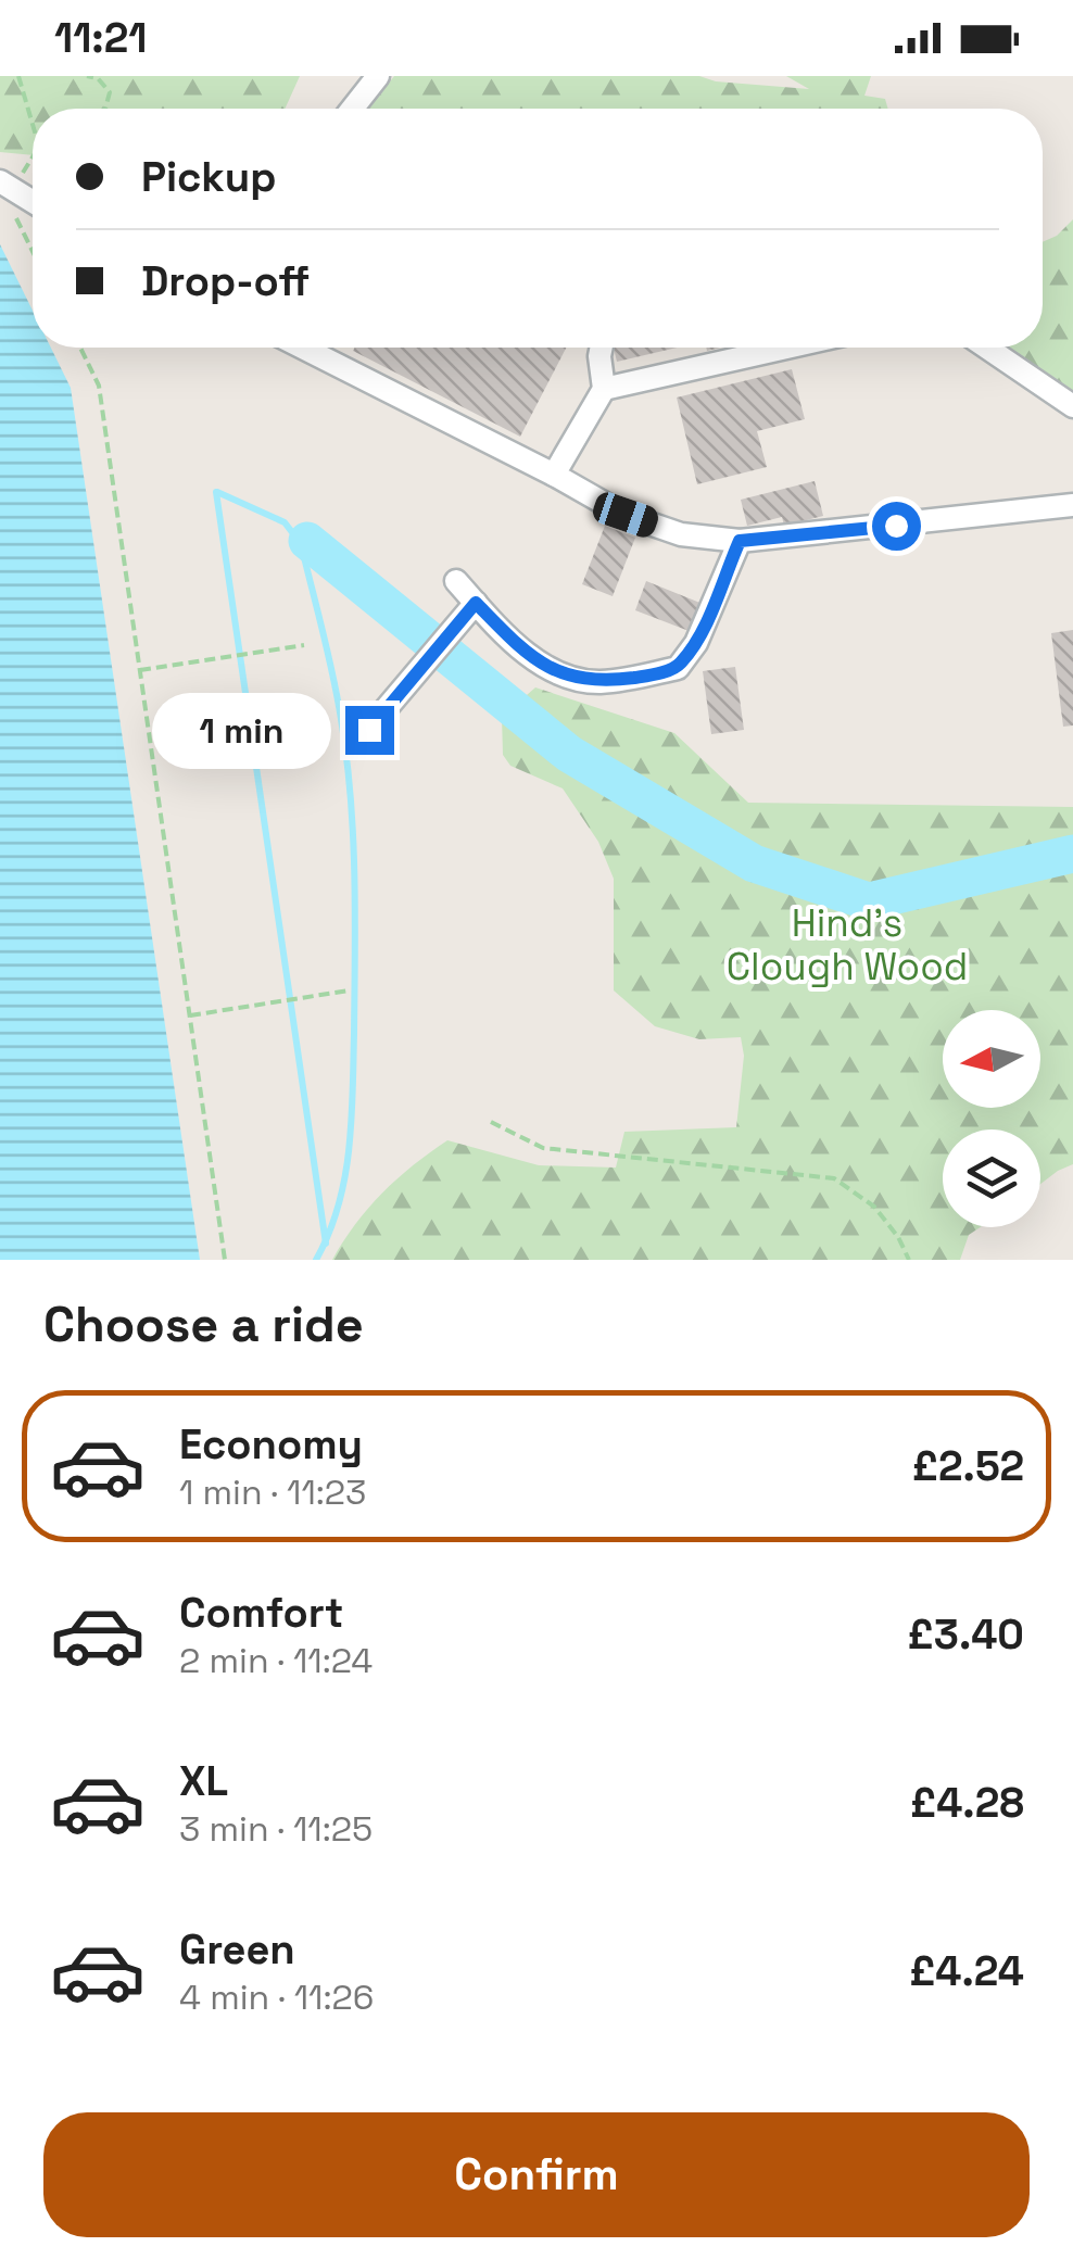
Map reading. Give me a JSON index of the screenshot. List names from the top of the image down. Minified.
{"parks":["Hind's Clough Wood"],"north":"left","page":{"status":"11:21","banner":["Pickup","Drop-off"],"bubble":"1 min","heading":"Choose a ride","list":[{"name":"Economy","note":"1 min · 11:23","value":"£2.52"},{"name":"Comfort","note":"2 min · 11:24","value":"£3.40"},{"name":"XL","note":"3 min · 11:25","value":"£4.28"},{"name":"Green","note":"4 min · 11:26","value":"£4.24"}],"buttons":"Confirm"}}
